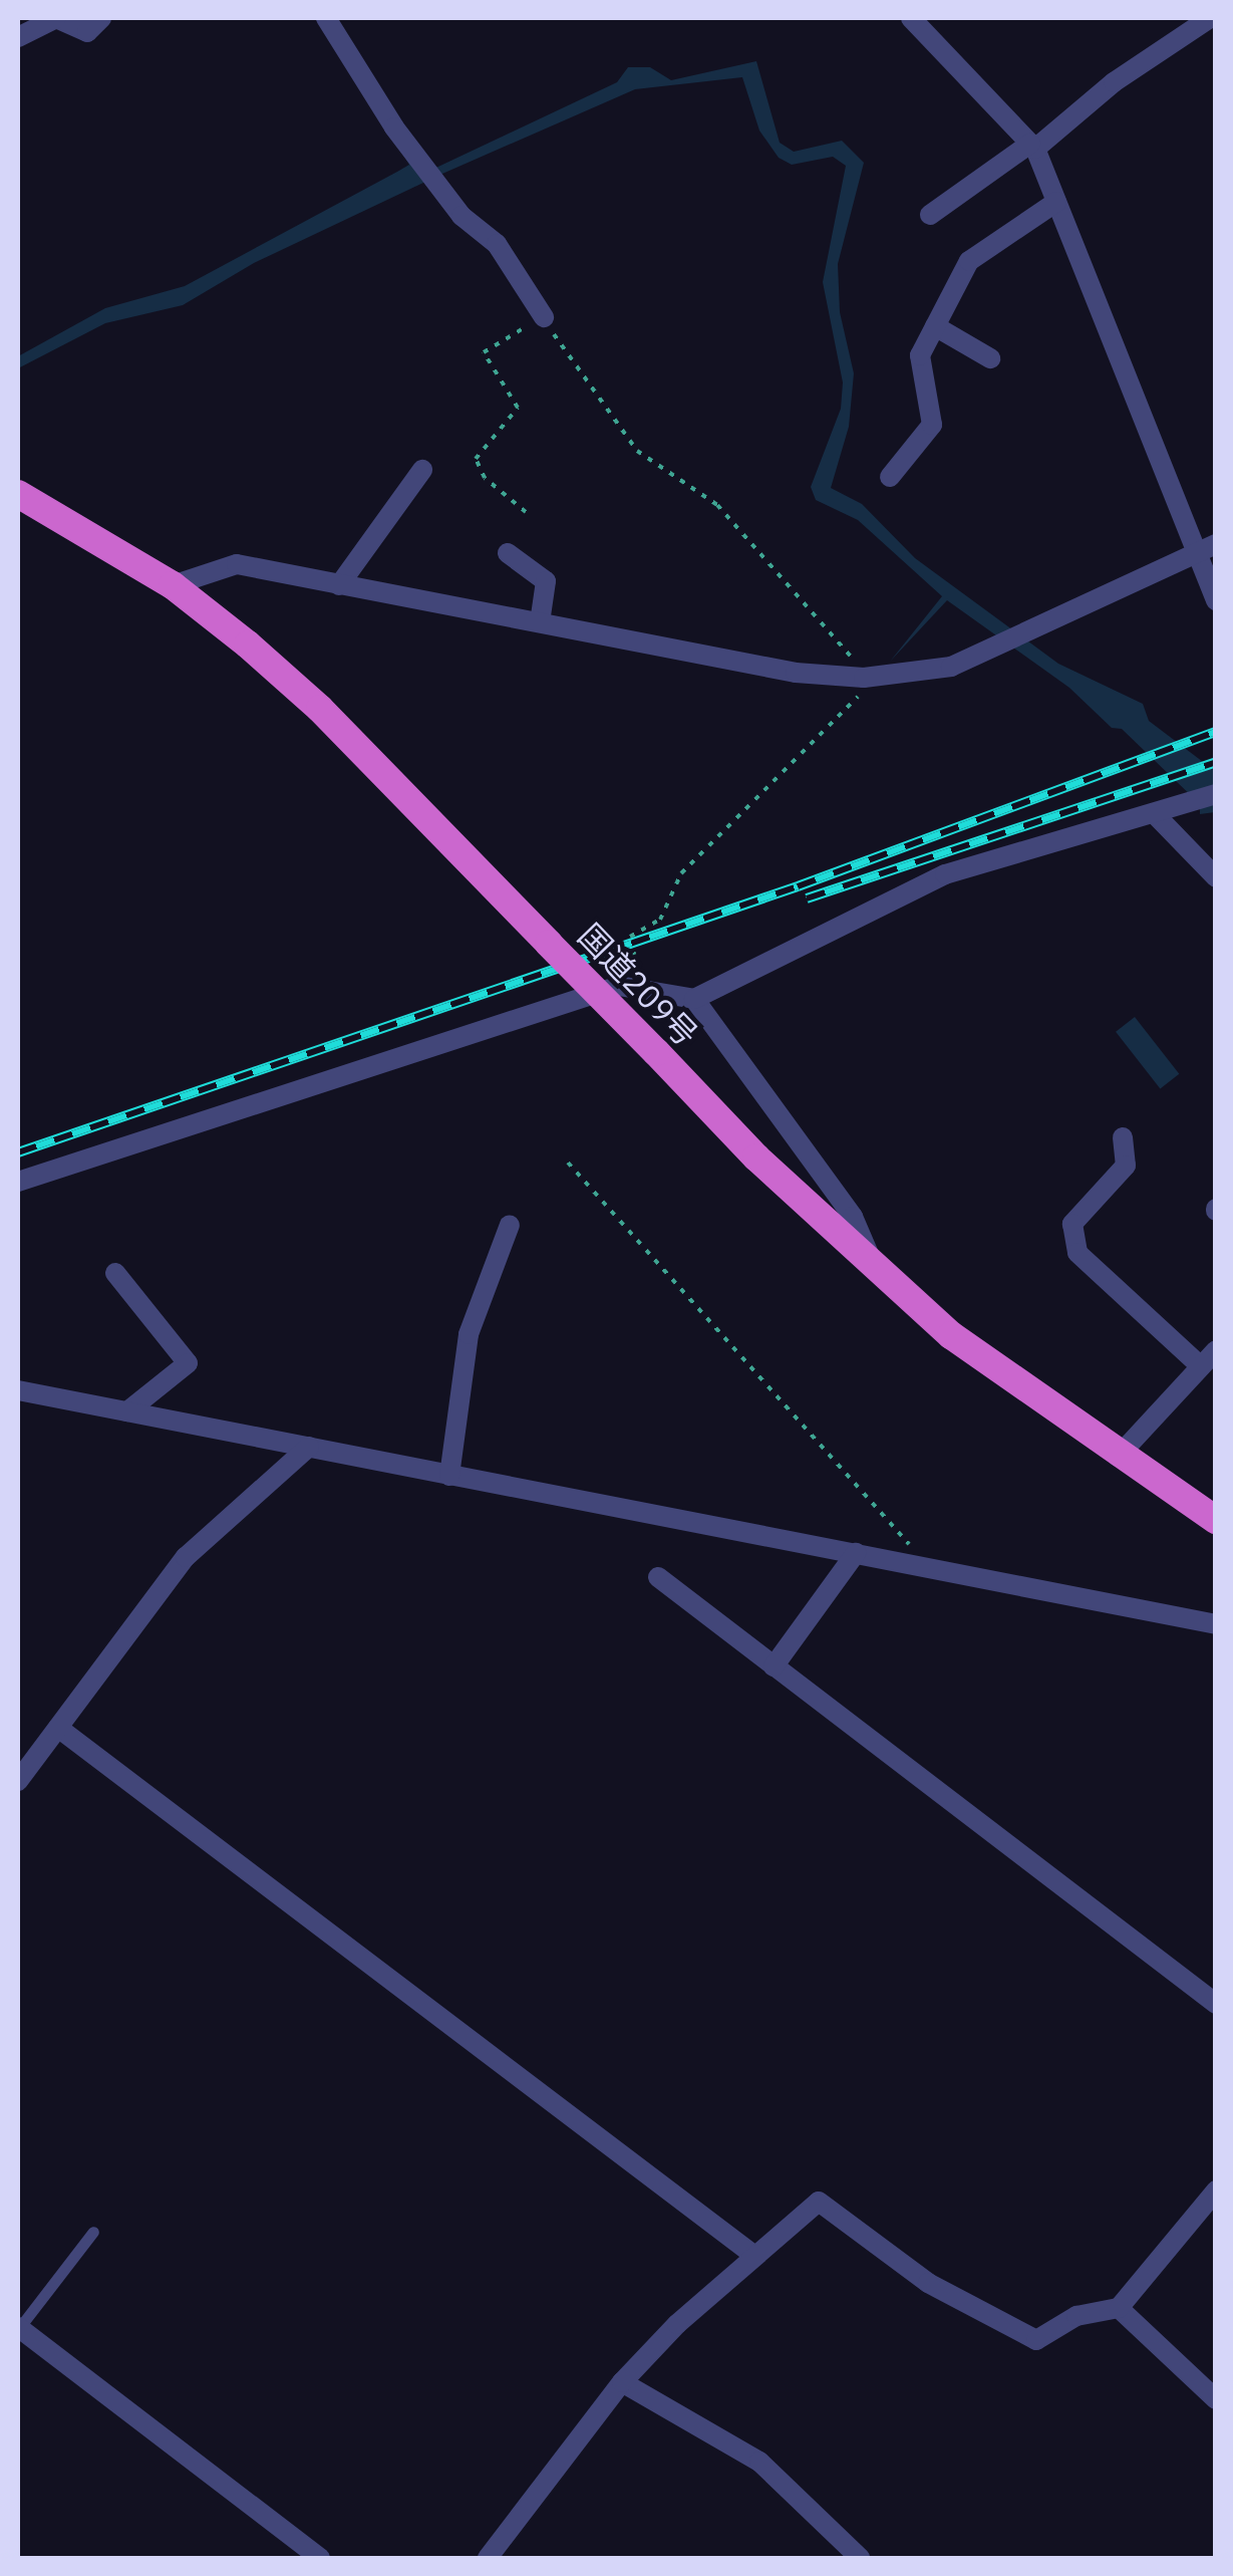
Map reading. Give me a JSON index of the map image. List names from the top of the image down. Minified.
{"streets":{"highway":["国道209号"]}}
